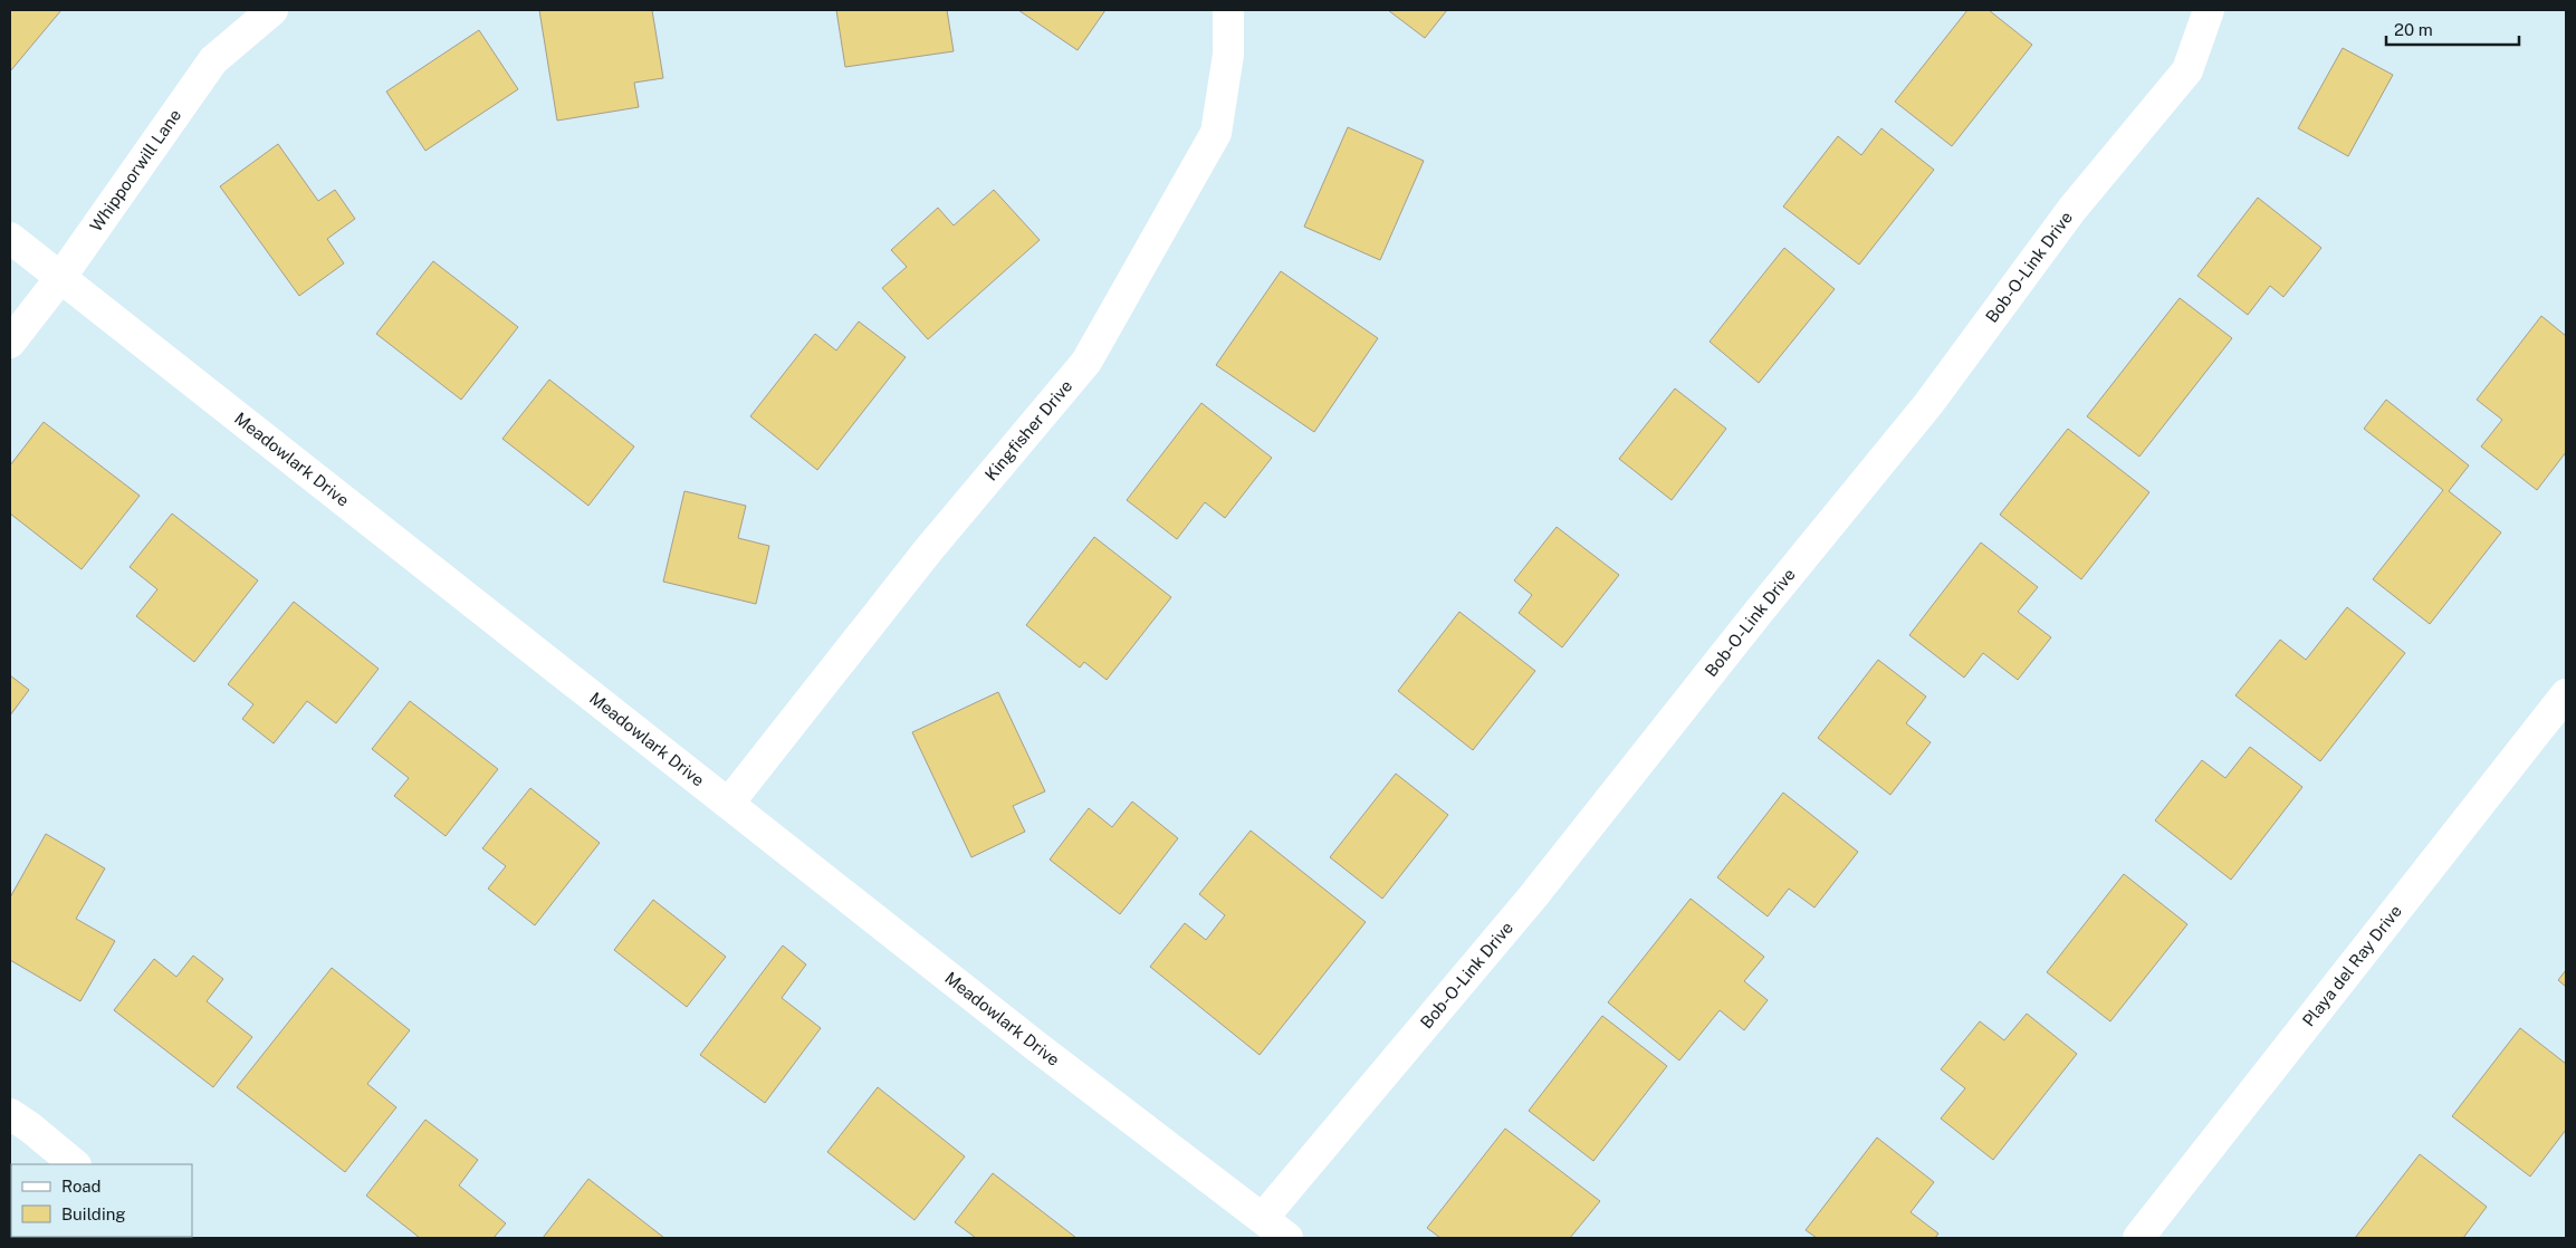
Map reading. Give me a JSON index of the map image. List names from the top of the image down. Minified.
{"streets":{"street":["Whippoorwill Lane","Bob-O-Link Drive","Kingfisher Drive","Meadowlark Drive","Playa del Ray Drive"]},"crossings":[["Whippoorwill Lane","Meadowlark Drive"],["Bob-O-Link Drive","Meadowlark Drive"],["Kingfisher Drive","Meadowlark Drive"]],"legend":["Road","Building"],"scale_bar":"20 m"}
